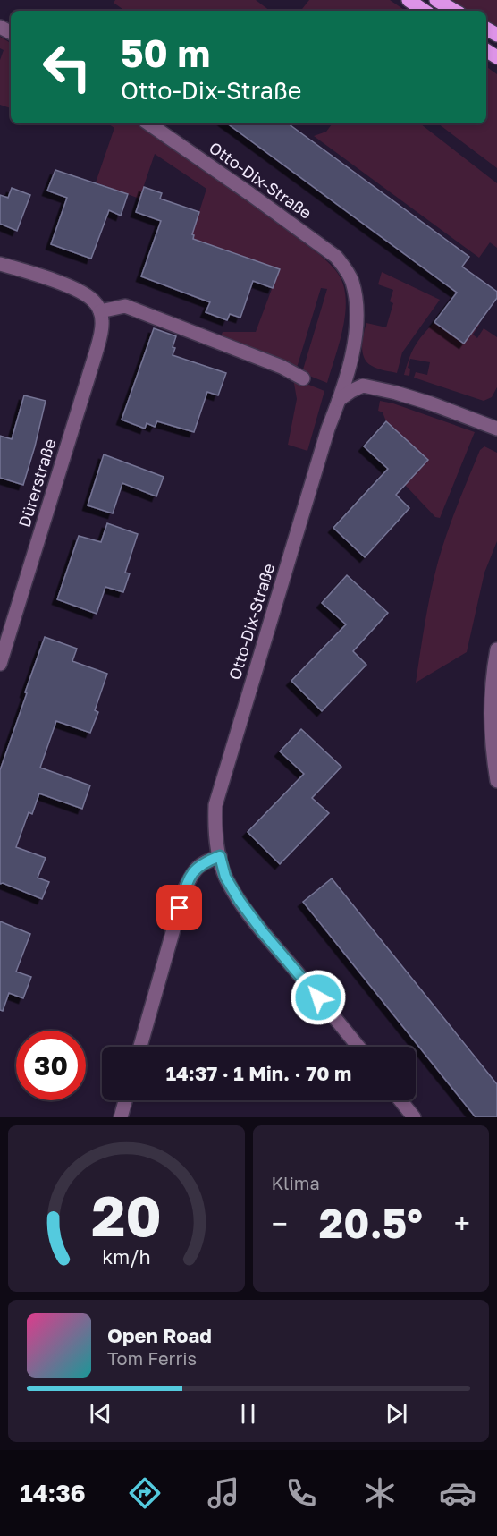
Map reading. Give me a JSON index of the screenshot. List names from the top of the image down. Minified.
{"streets":{"street":["Otto-Dix-Straße","Dürerstraße"]},"page":{"turn":["50 m","Otto-Dix-Straße"],"limit":"30","trip":"14:37 · 1 Min. · 70 m","tile":"Klima","heat":["−","20.5°","+"],"song":["Open Road","Tom Ferris"],"tabs":"14:36","gauge":["20","km/h"]}}
